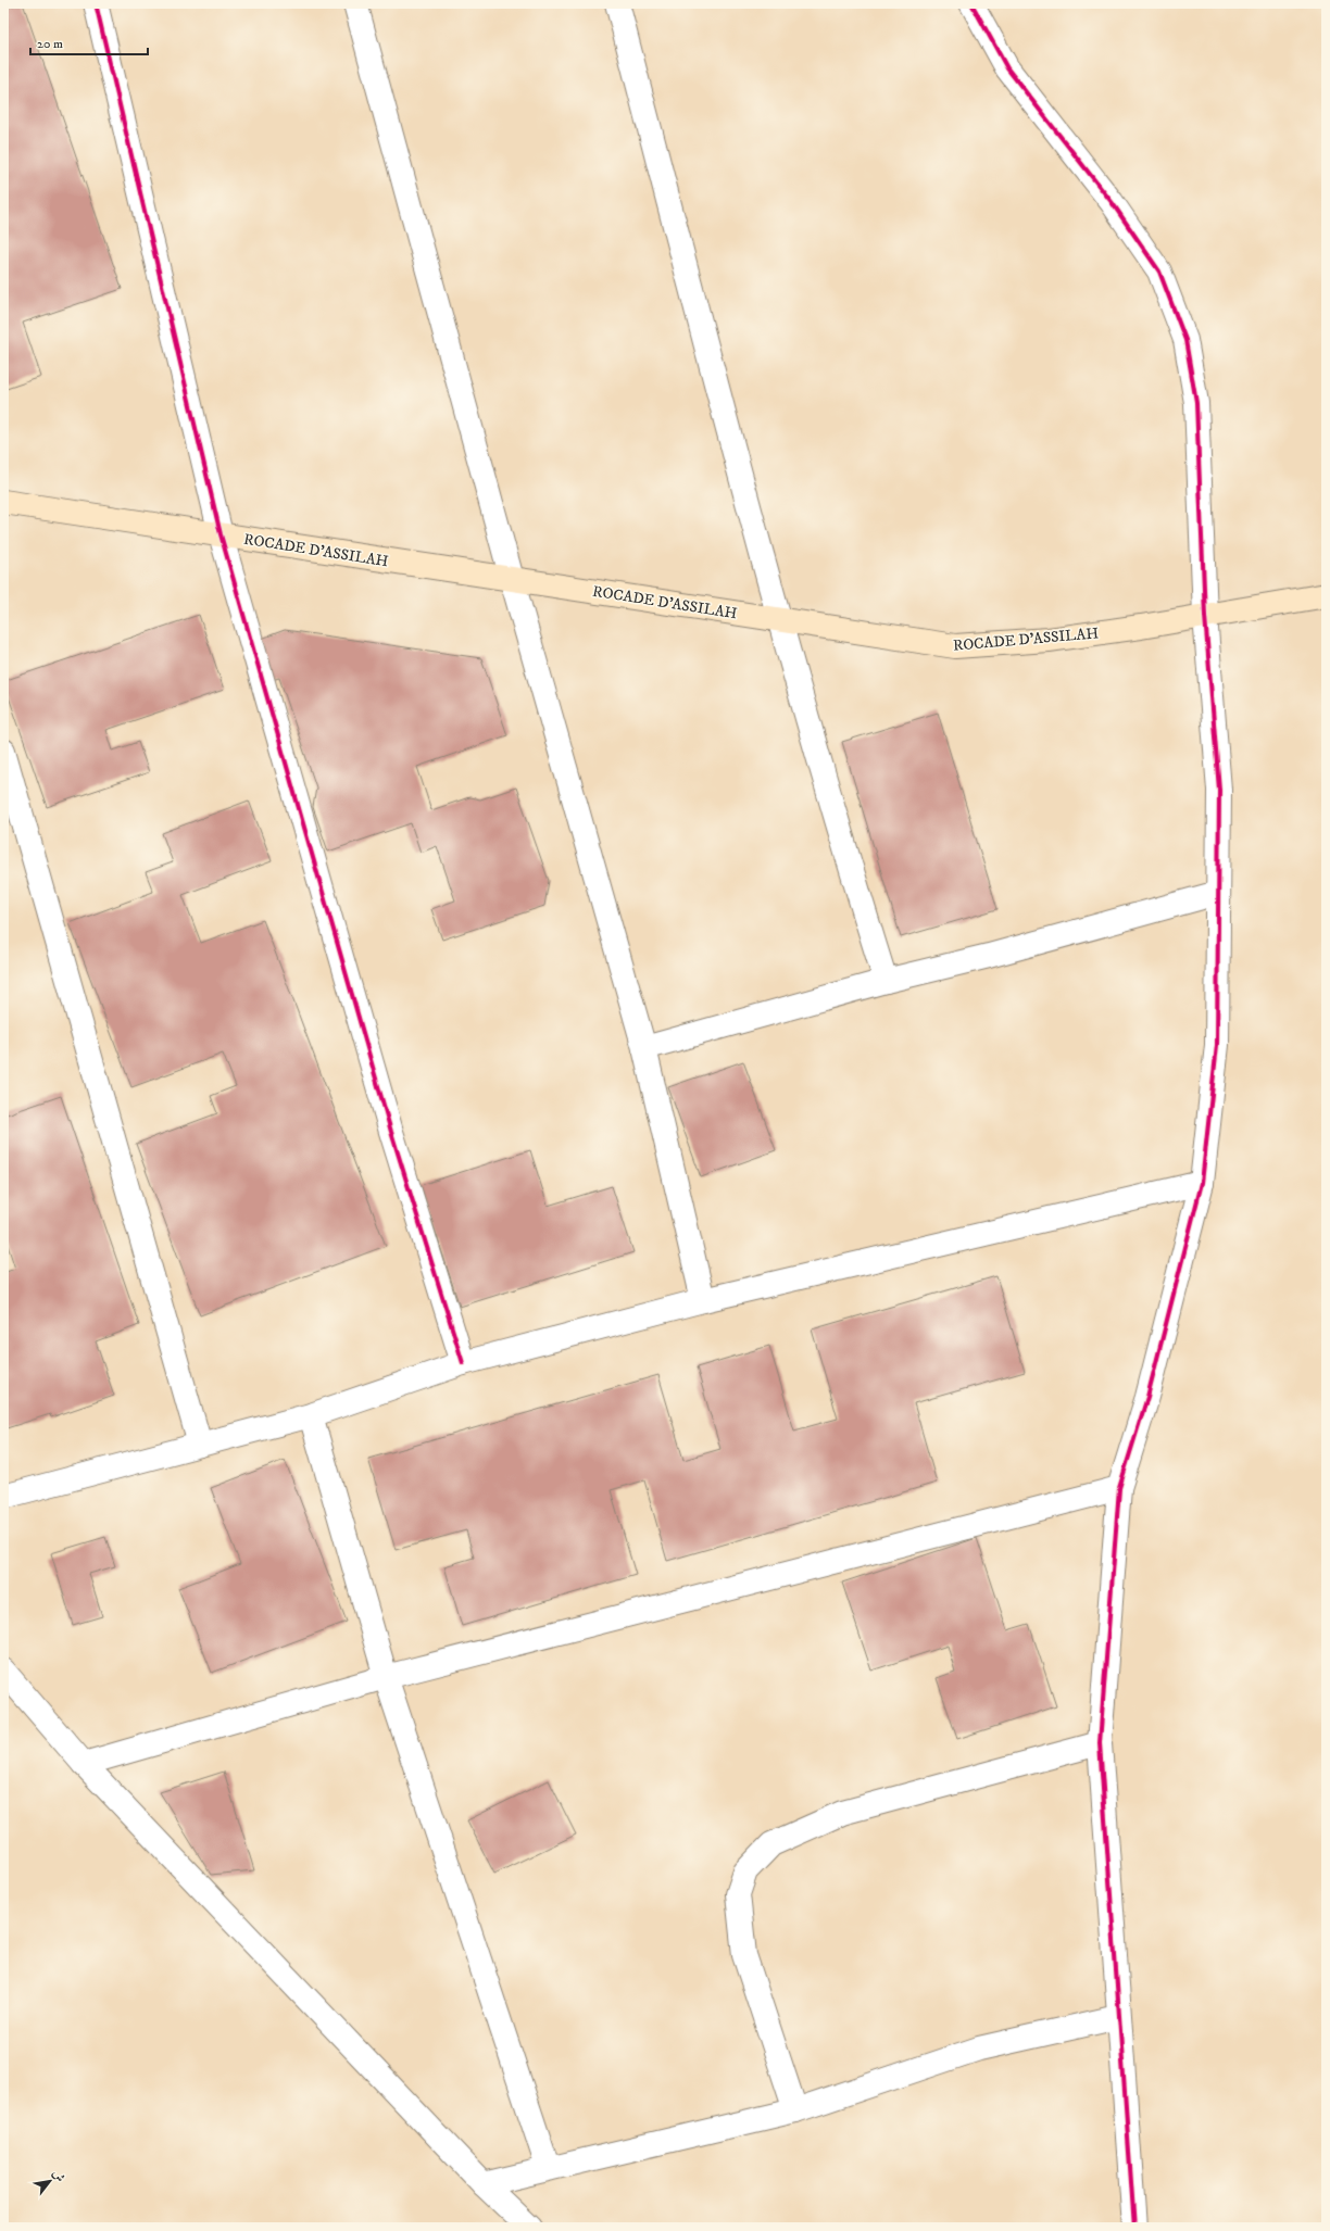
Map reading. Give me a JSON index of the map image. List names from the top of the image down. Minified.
{"streets":{"street":["ROCADE D'ASSILAH"]},"scale_bar":"20 m","north":"top right"}
